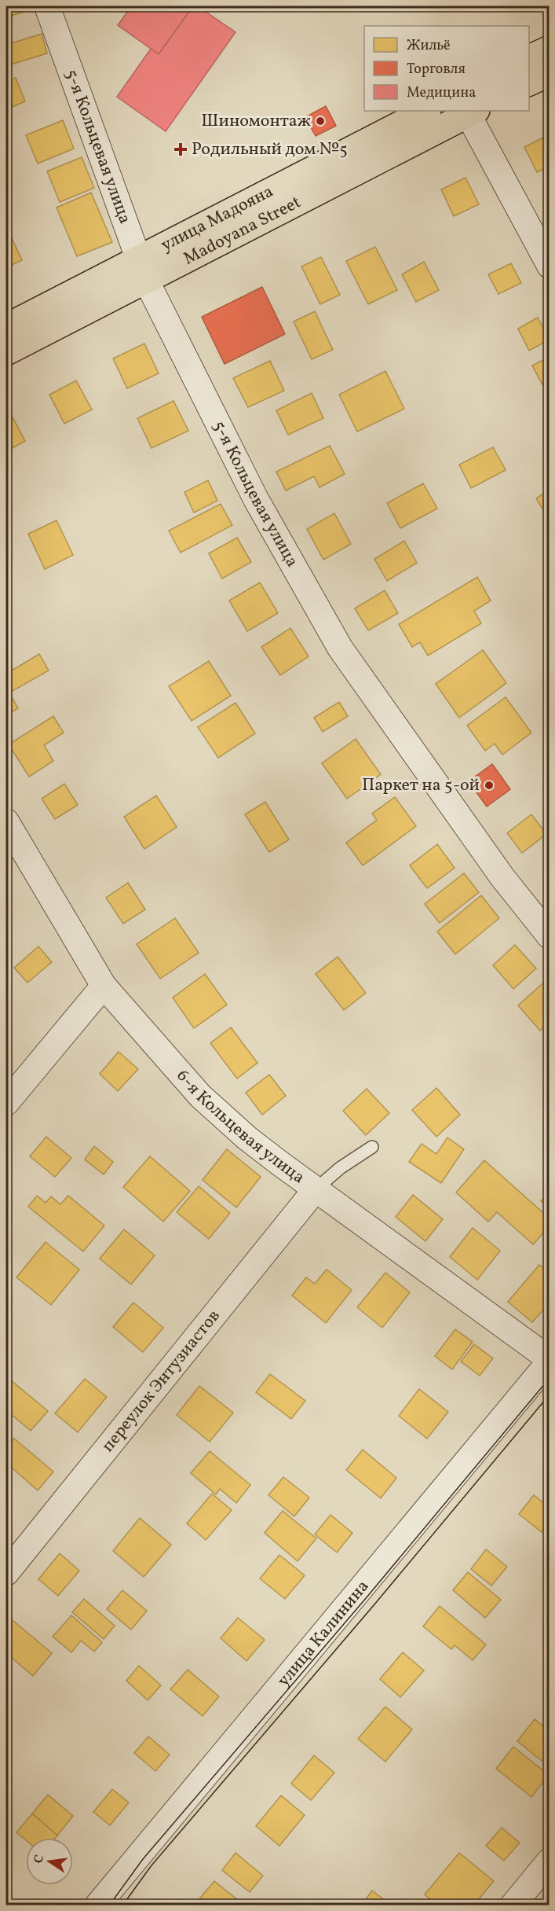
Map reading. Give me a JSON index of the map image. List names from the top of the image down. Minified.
{"streets":{"main road":["улица Мадояна","Madoyana Street"],"street":["5-я Кольцевая улица","6-я Кольцевая улица","переулок Энтузиастов","улица Калинина"]},"crossings":[["5-я Кольцевая улица","улица Мадояна"],["5-я Кольцевая улица","Madoyana Street"],["улица Мадояна","Madoyana Street"],["6-я Кольцевая улица","переулок Энтузиастов"],["6-я Кольцевая улица","улица Калинина"]],"places":{"other":["Шиномонтаж","Паркет на 5-ой"],"health":["Родильный дом №5"]},"legend":["Жильё","Торговля","Медицина"],"north":"left"}
